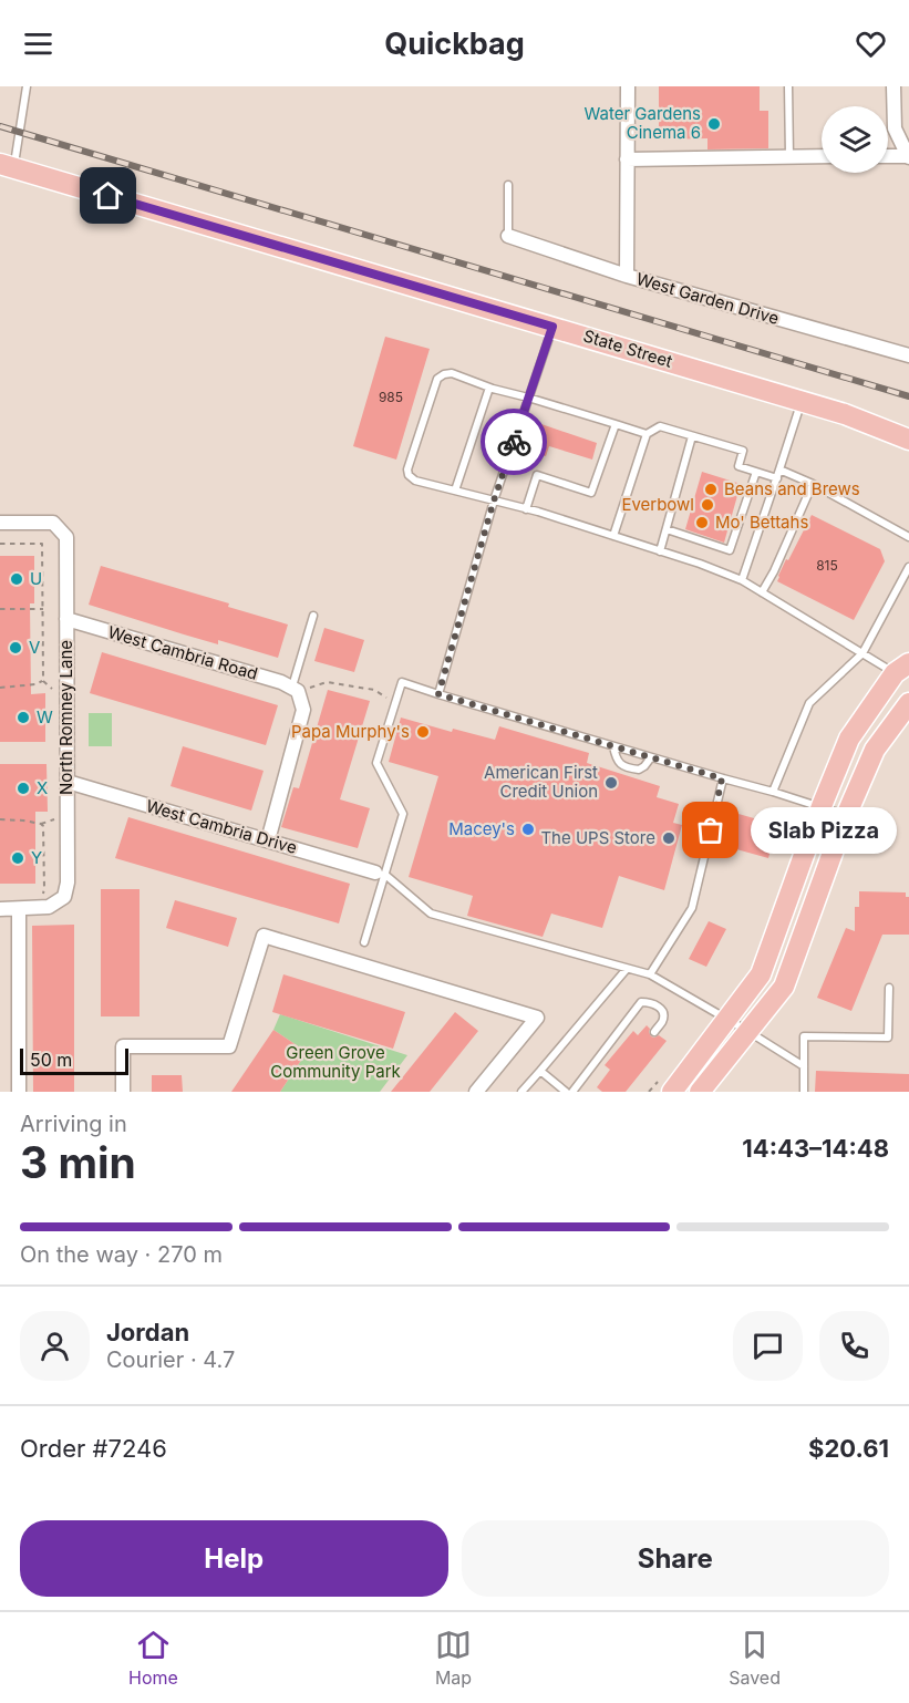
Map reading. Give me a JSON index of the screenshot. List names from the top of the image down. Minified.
{"streets":{"main road":["State Street"],"street":["West Garden Drive","West Cambria Road","North Romney Lane","West Cambria Drive"]},"crossings":[["West Cambria Road","North Romney Lane"],["North Romney Lane","West Cambria Drive"]],"parks":["Green Grove Community Park"],"places":["Water Gardens Cinema 6","Beans and Brews","Everbowl","Mo' Bettahs","U","V","W","Papa Murphy's","American First Credit Union","X","Macey's","Slab Pizza","The UPS Store","Y"],"house_numbers":["985","815"],"scale_bar":"50 m","page":{"header":"Quickbag","bubble":"Slab Pizza","scale":"50 m","heading":["3 min","Arriving in","14:43–14:48"],"panel":["Jordan","Courier · 4.7","Order #7246","$20.61"],"bar":"On the way · 270 m","buttons":["Help","Share"],"tabs":["Home","Map","Saved"]}}
